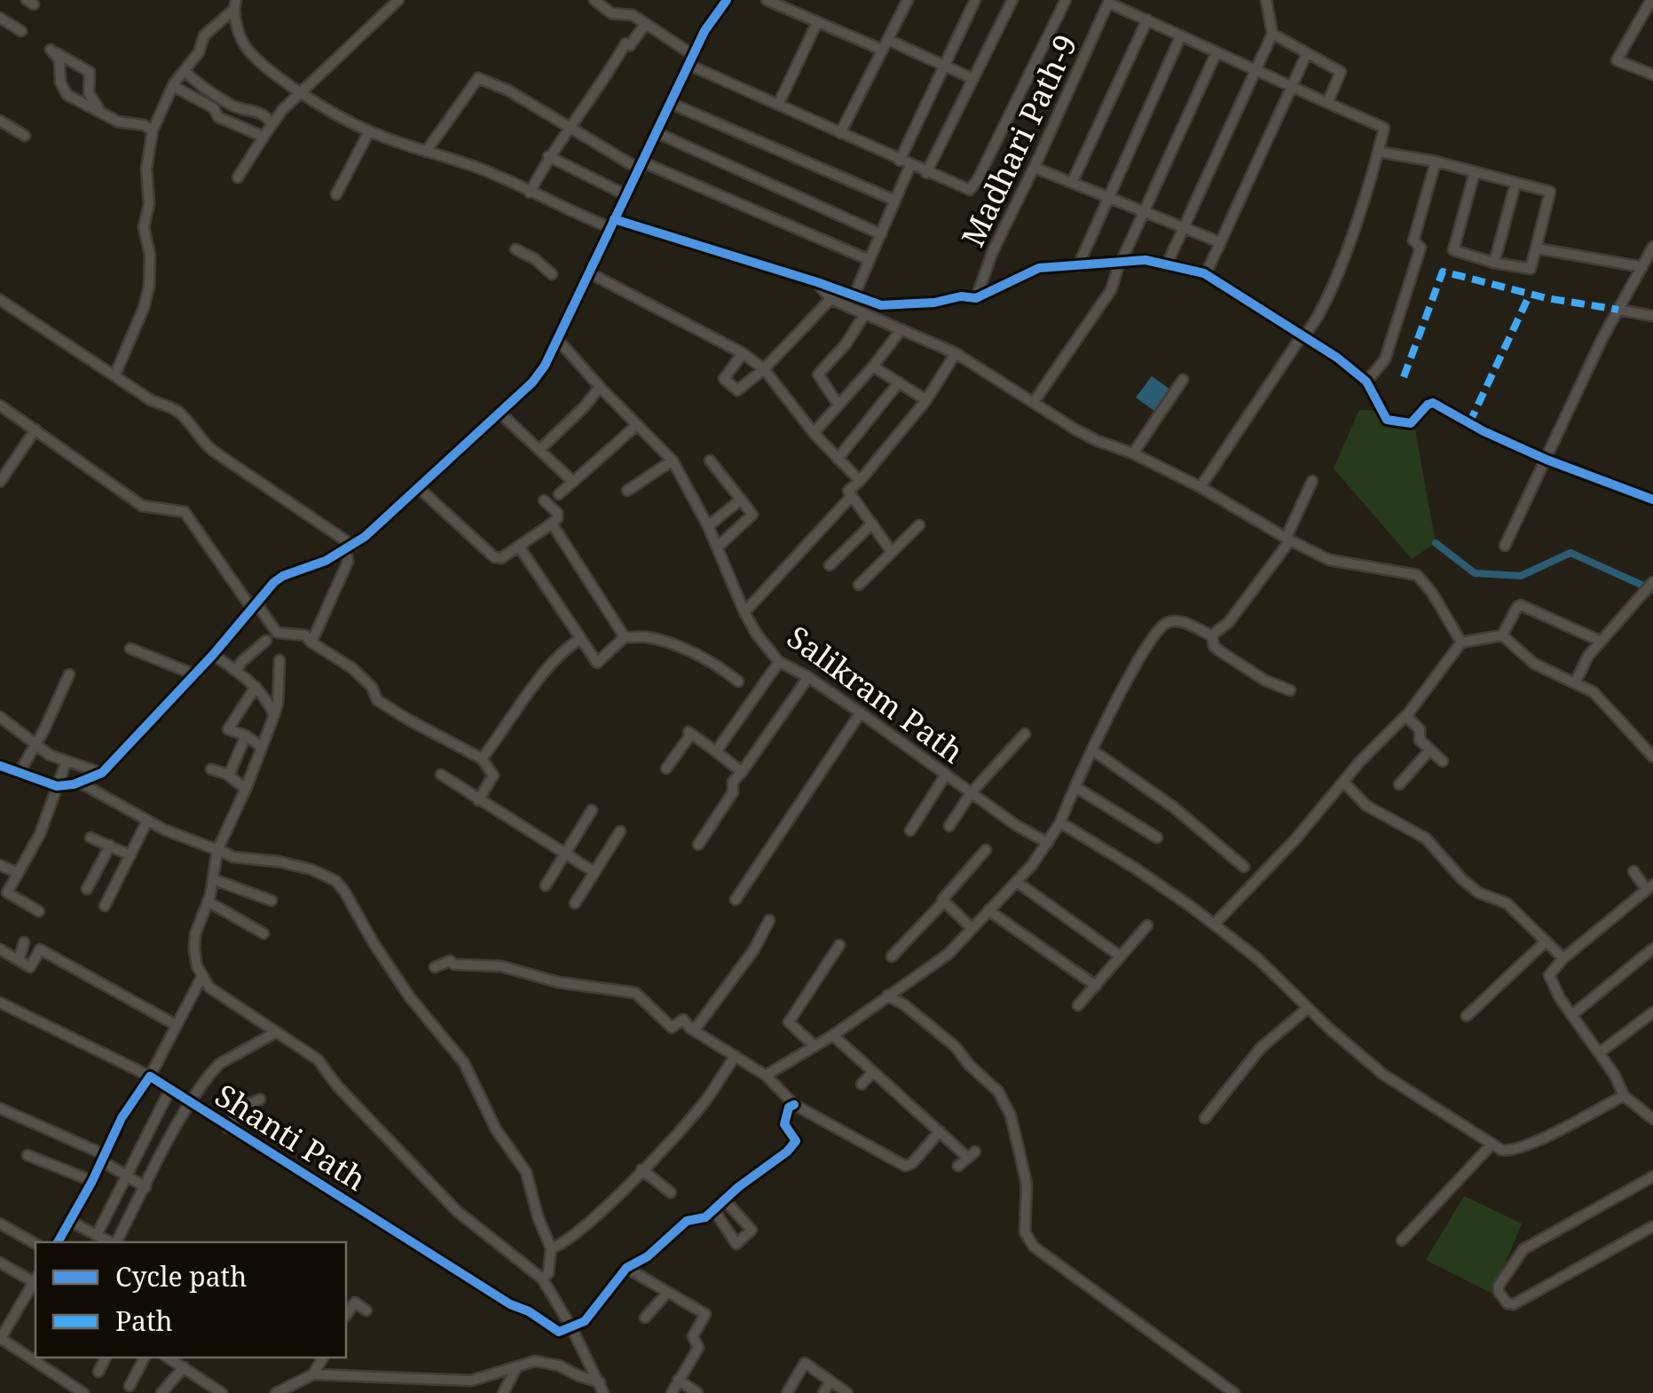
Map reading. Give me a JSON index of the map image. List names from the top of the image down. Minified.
{"streets":{"street":["Madhari Path-9","Salikram Path","Shanti Path"]},"legend":["Cycle path","Path"]}
